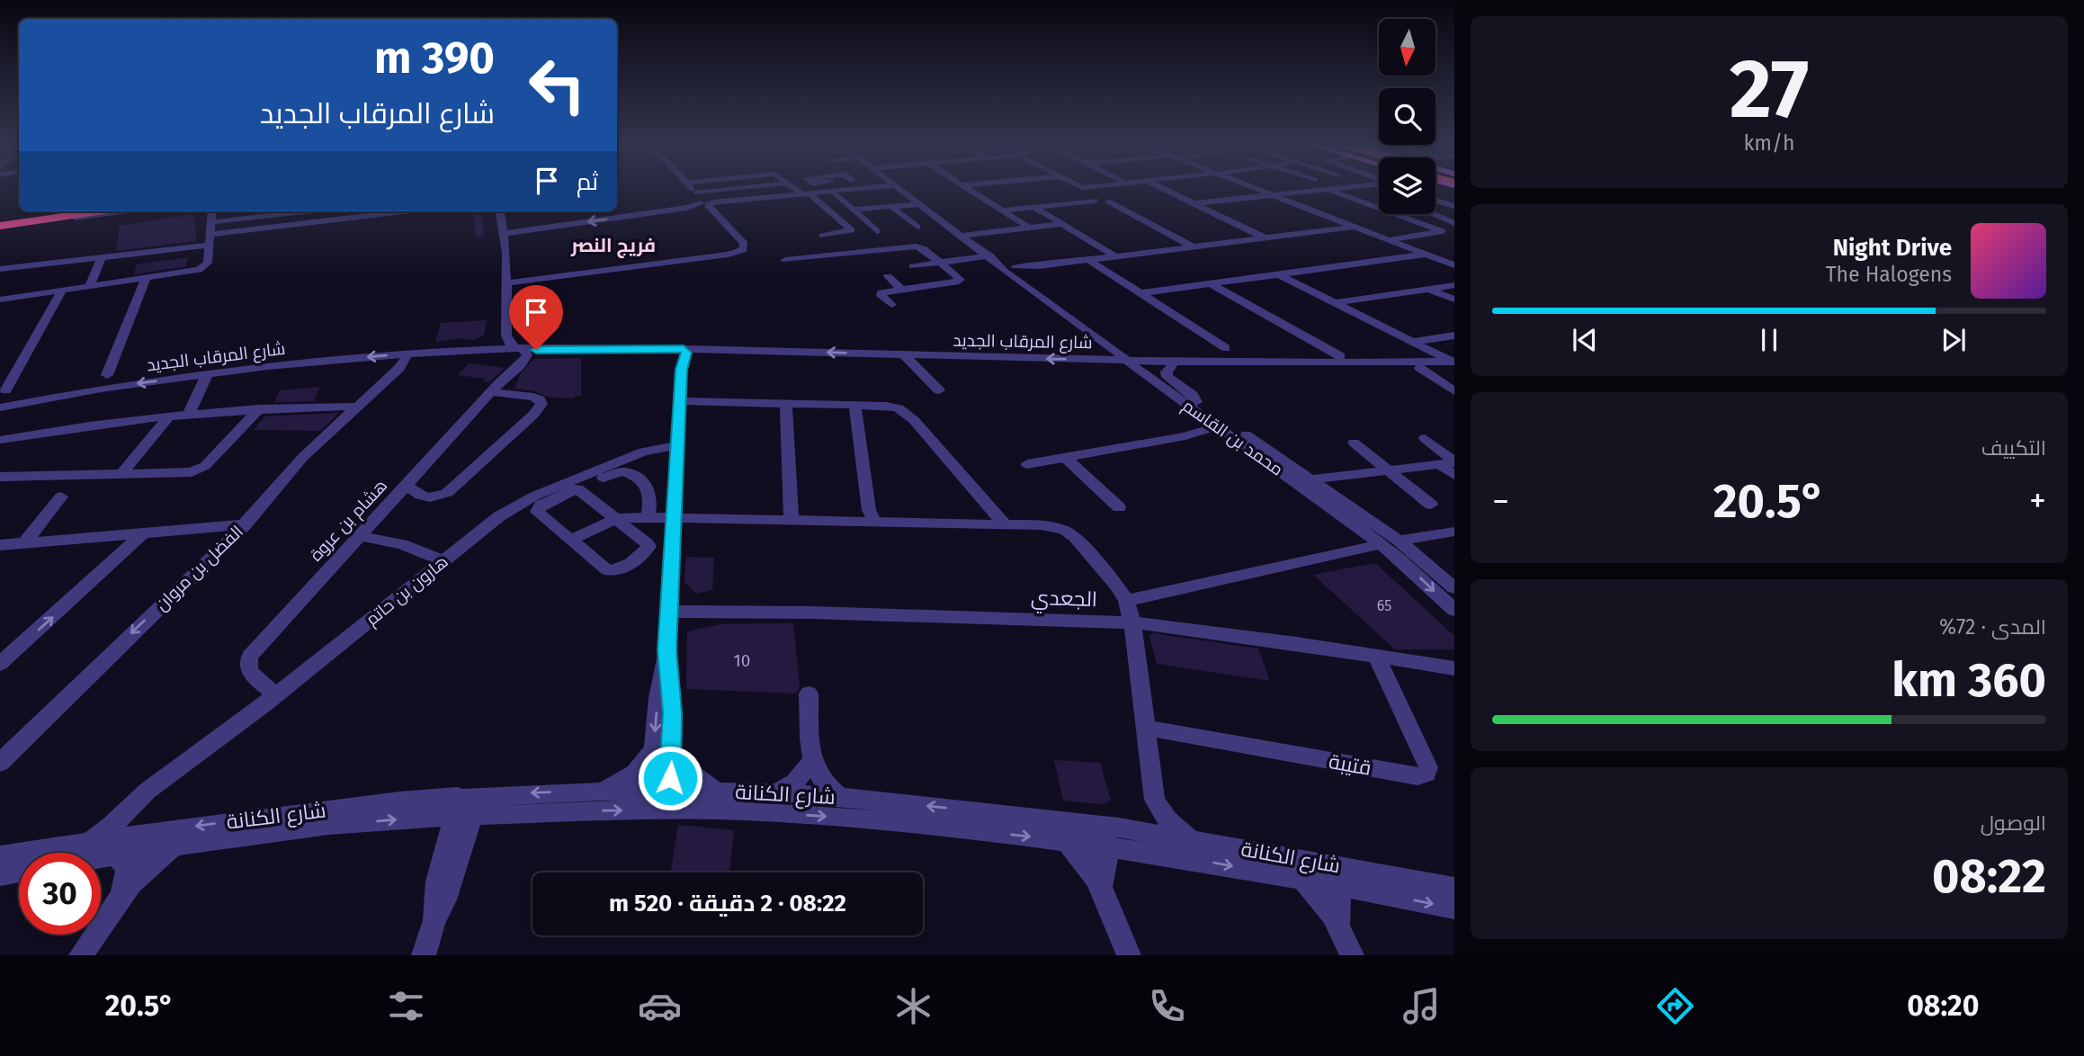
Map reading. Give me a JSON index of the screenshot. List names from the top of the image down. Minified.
{"streets":{"street":["شارع المرقاب الجديد","محمد بن القاسم","هشام بن عروة","الفضل بن مروان","هارون بن حاتم","الجعدي","قتيبة","شارع الكنانة"]},"crossings":[["شارع المرقاب الجديد","محمد بن القاسم"],["شارع المرقاب الجديد","هشام بن عروة"],["شارع المرقاب الجديد","الفضل بن مروان"],["هشام بن عروة","هارون بن حاتم"],["هارون بن حاتم","شارع الكنانة"],["الجعدي","قتيبة"]],"districts":["فريج النصر"],"house_numbers":["65","10"],"north":"bottom","page":{"tile":[["27","km/h"],"التكييف",["المدى · 72%","360 km"],["الوصول","08:22"]],"turn":["390 m","شارع المرقاب الجديد"],"then":"ثم","song":["Night Drive","The Halogens"],"heat":["−","20.5°","+"],"limit":"30","trip":"08:22 · 2 دقيقة · 520 m","tabs":["08:20","20.5°"]}}
